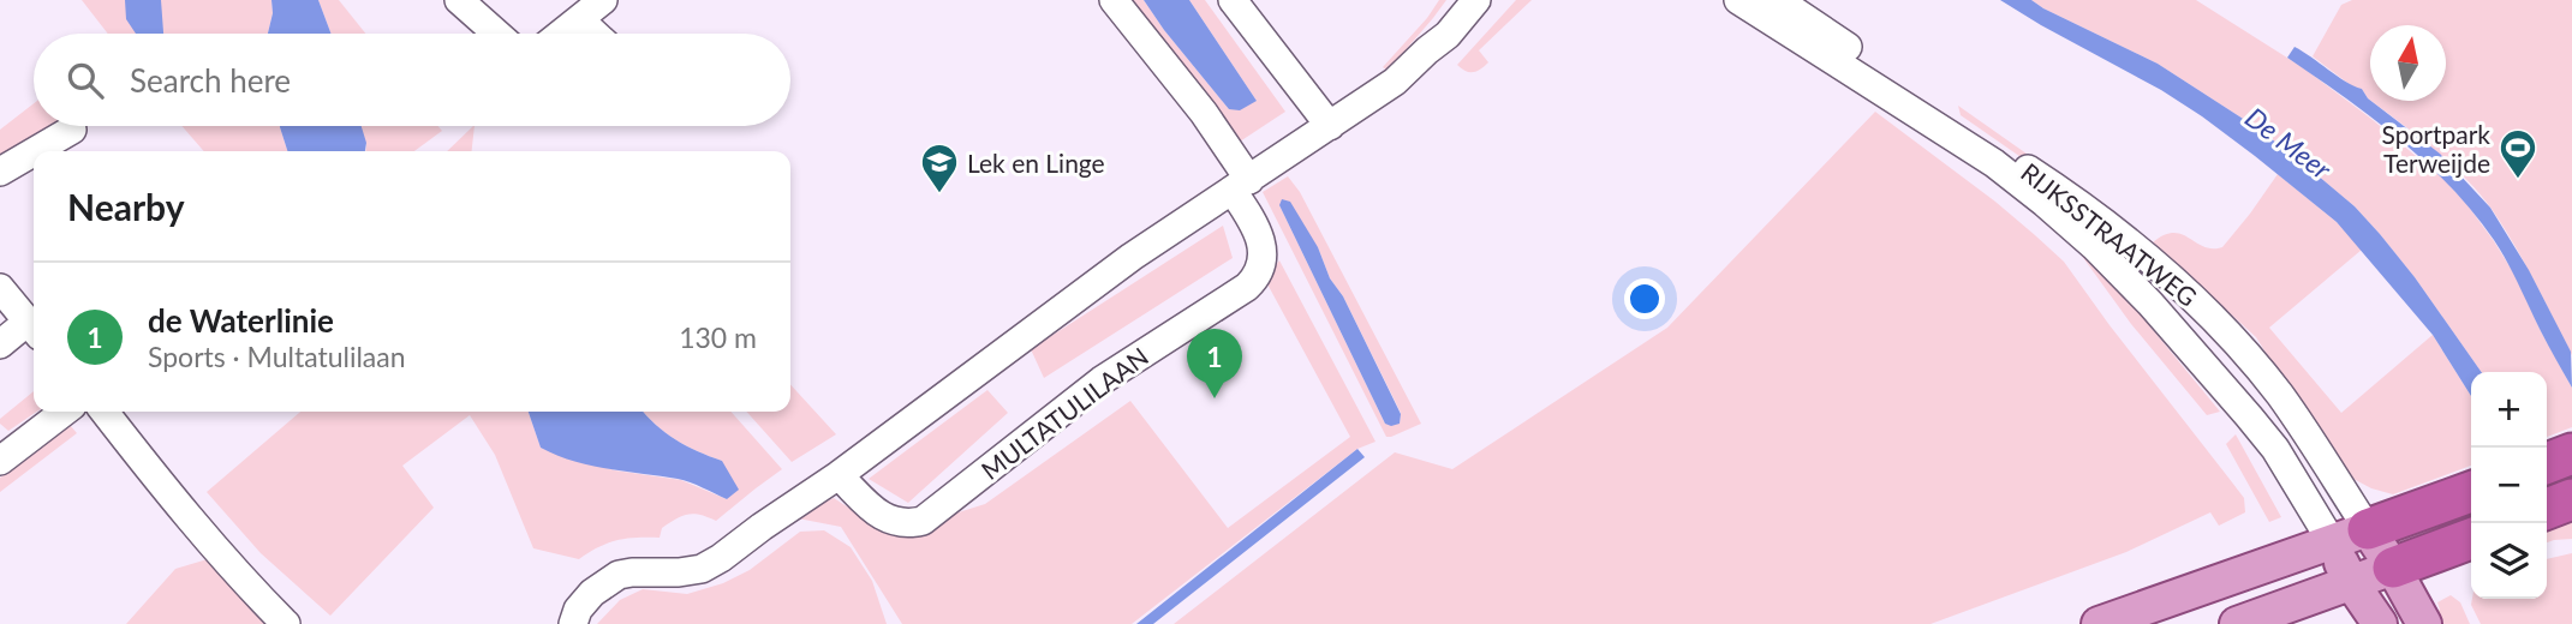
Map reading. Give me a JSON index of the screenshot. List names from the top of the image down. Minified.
{"streets":{"main road":["RIJKSSTRAATWEG"],"street":["MULTATULILAAN"]},"water":["De Meer"],"places":{"sports":["Sportpark Terweijde"],"school or university":["Lek en Linge"]},"north":"top","page":{"search":"Search here","heading":"Nearby","list":[{"mark":"1","name":"de Waterlinie","note":"Sports · Multatulilaan","value":"130 m"}],"pins":"1","map_buttons":["+","−"]}}
